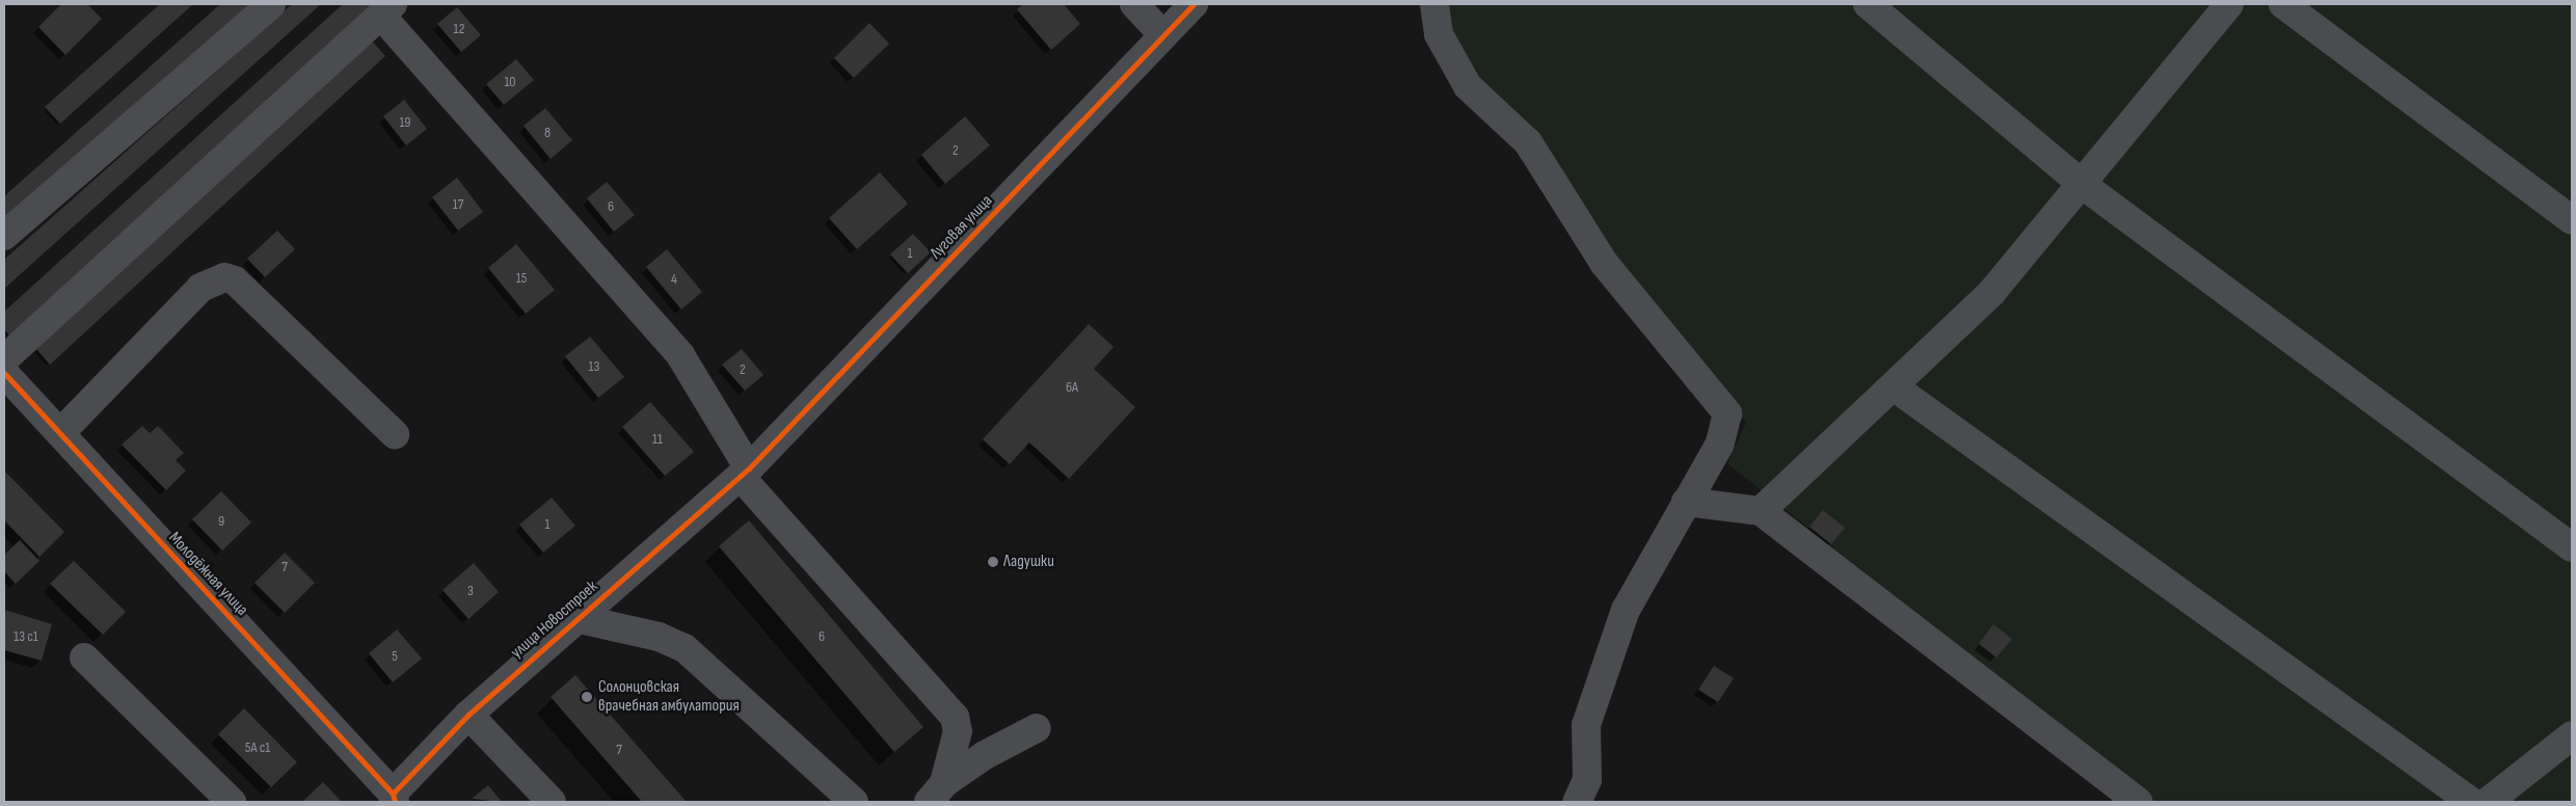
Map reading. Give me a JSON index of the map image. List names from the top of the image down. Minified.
{"streets":{"street":["Луговая улица","Молодёжная улица","улица Новостроек"]},"crossings":[["Луговая улица","улица Новостроек"],["Молодёжная улица","улица Новостроек"]],"places":["Ладушки","Солонцовская врачебная амбулатория"],"house_numbers":["12","10","19","8","2","17","6","1","15","4","13","2","6А","11","9","1","7","3","13 с1","6","5","5А с1","7"]}
